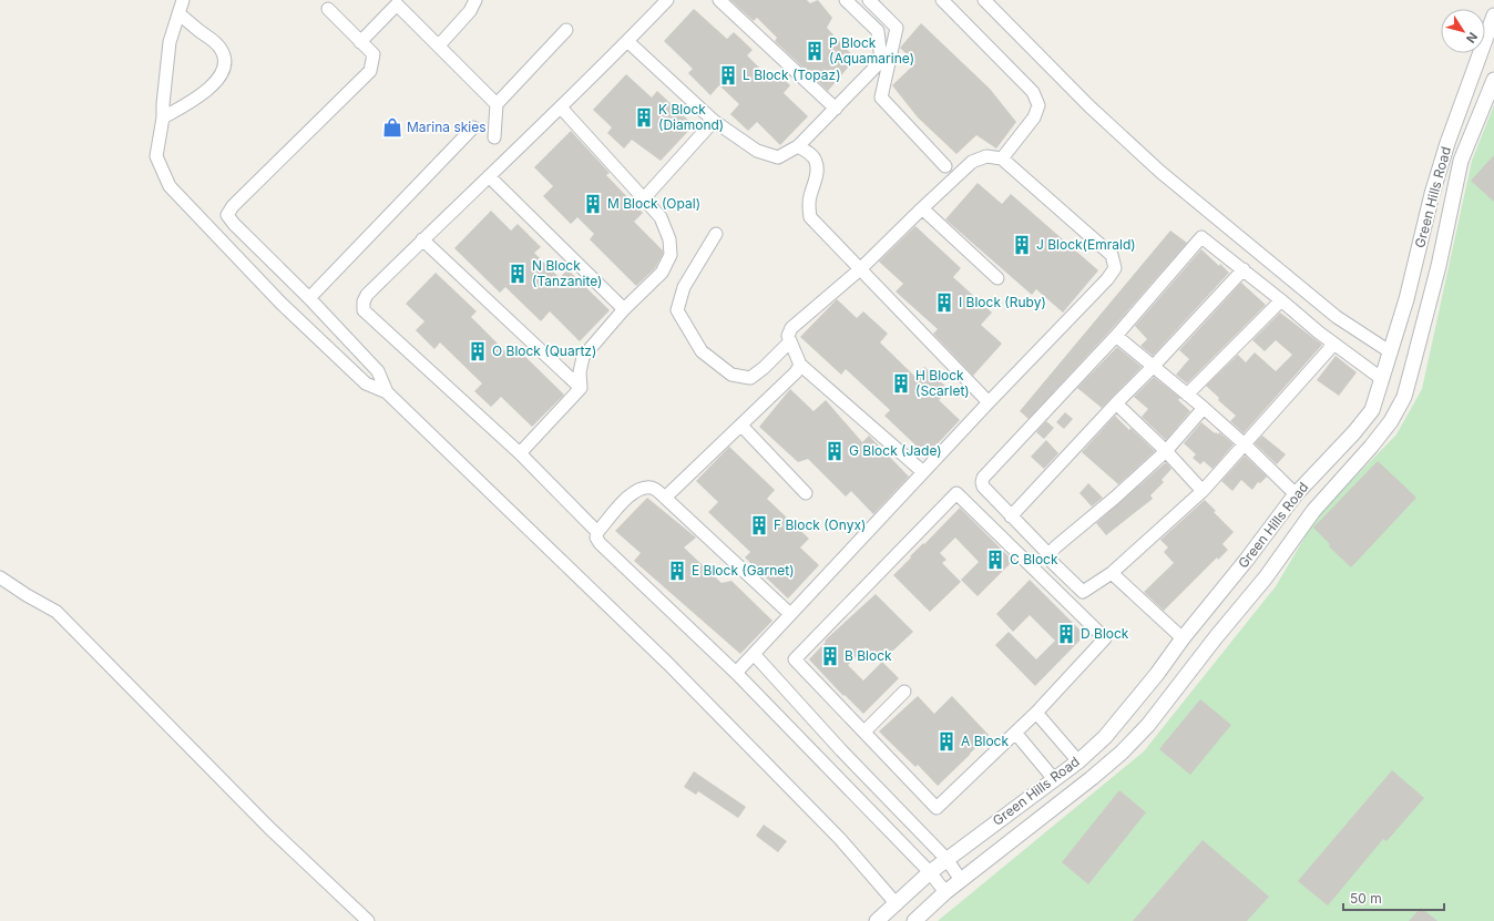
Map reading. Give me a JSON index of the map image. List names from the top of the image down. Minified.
{"streets":{"street":["Green Hills Road"]},"places":{"building":["P Block (Aquamarine)","L Block (Topaz)","K Block (Diamond)","M Block (Opal)","J Block(Emrald)","N Block (Tanzanite)","I Block (Ruby)","O Block (Quartz)","H Block (Scarlet)","G Block (Jade)","F Block (Onyx)","C Block","E Block (Garnet)","D Block","B Block","A Block"],"shop":["Marina skies"]},"scale_bar":"50 m","north":"bottom right"}
